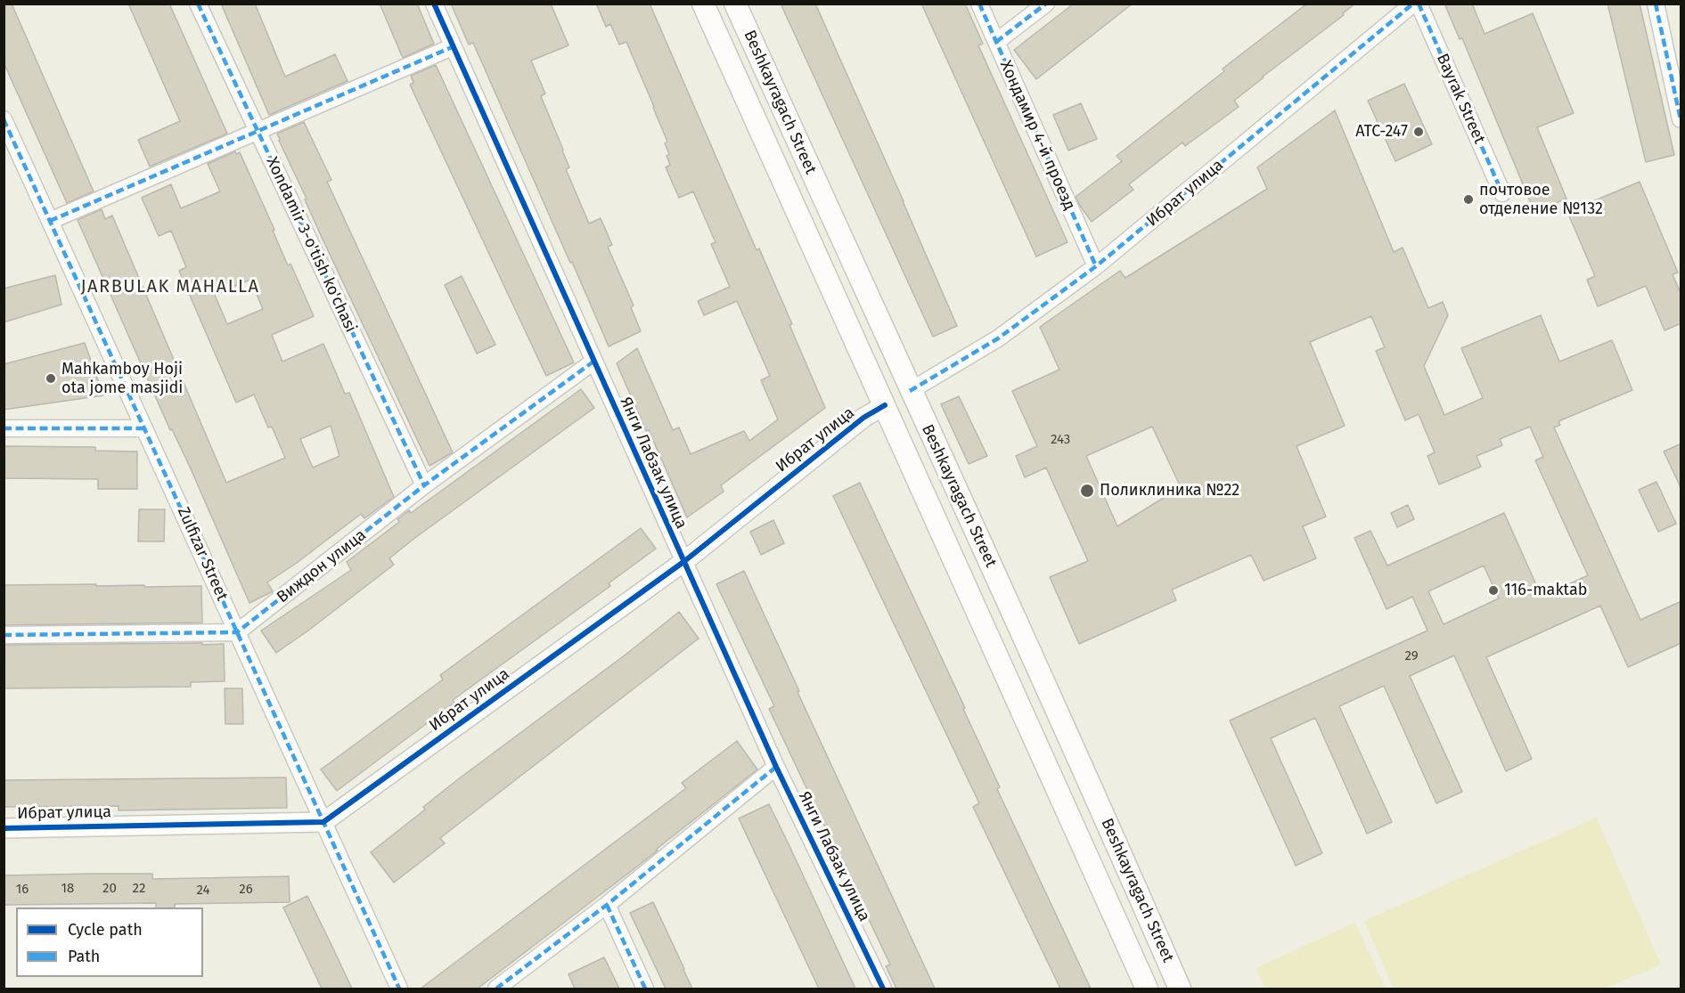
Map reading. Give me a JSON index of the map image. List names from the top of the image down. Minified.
{"streets":{"main road":["Beshkayragach Street","Ибрат улица"],"street":["Bayrak Street","Хондамир 4-й проезд","Xondamir 3-o'tish ko'chasi","Янги Лабзак улица","Zulfizar Street","Виждон улица"]},"crossings":[["Beshkayragach Street","Ибрат улица"],["Хондамир 4-й проезд","Ибрат улица"],["Ибрат улица","Янги Лабзак улица"],["Ибрат улица","Zulfizar Street"],["Xondamir 3-o'tish ko'chasi","Виждон улица"],["Янги Лабзак улица","Виждон улица"],["Zulfizar Street","Виждон улица"]],"districts":["JARBULAK MAHALLA"],"places":["АТС-247","почтовое отделение №132","Mahkamboy Hoji ota jome masjidi","Поликлиника №22","116-maktab"],"house_numbers":["243","29","18","20","22","16","26","24"],"legend":["Cycle path","Path"]}
